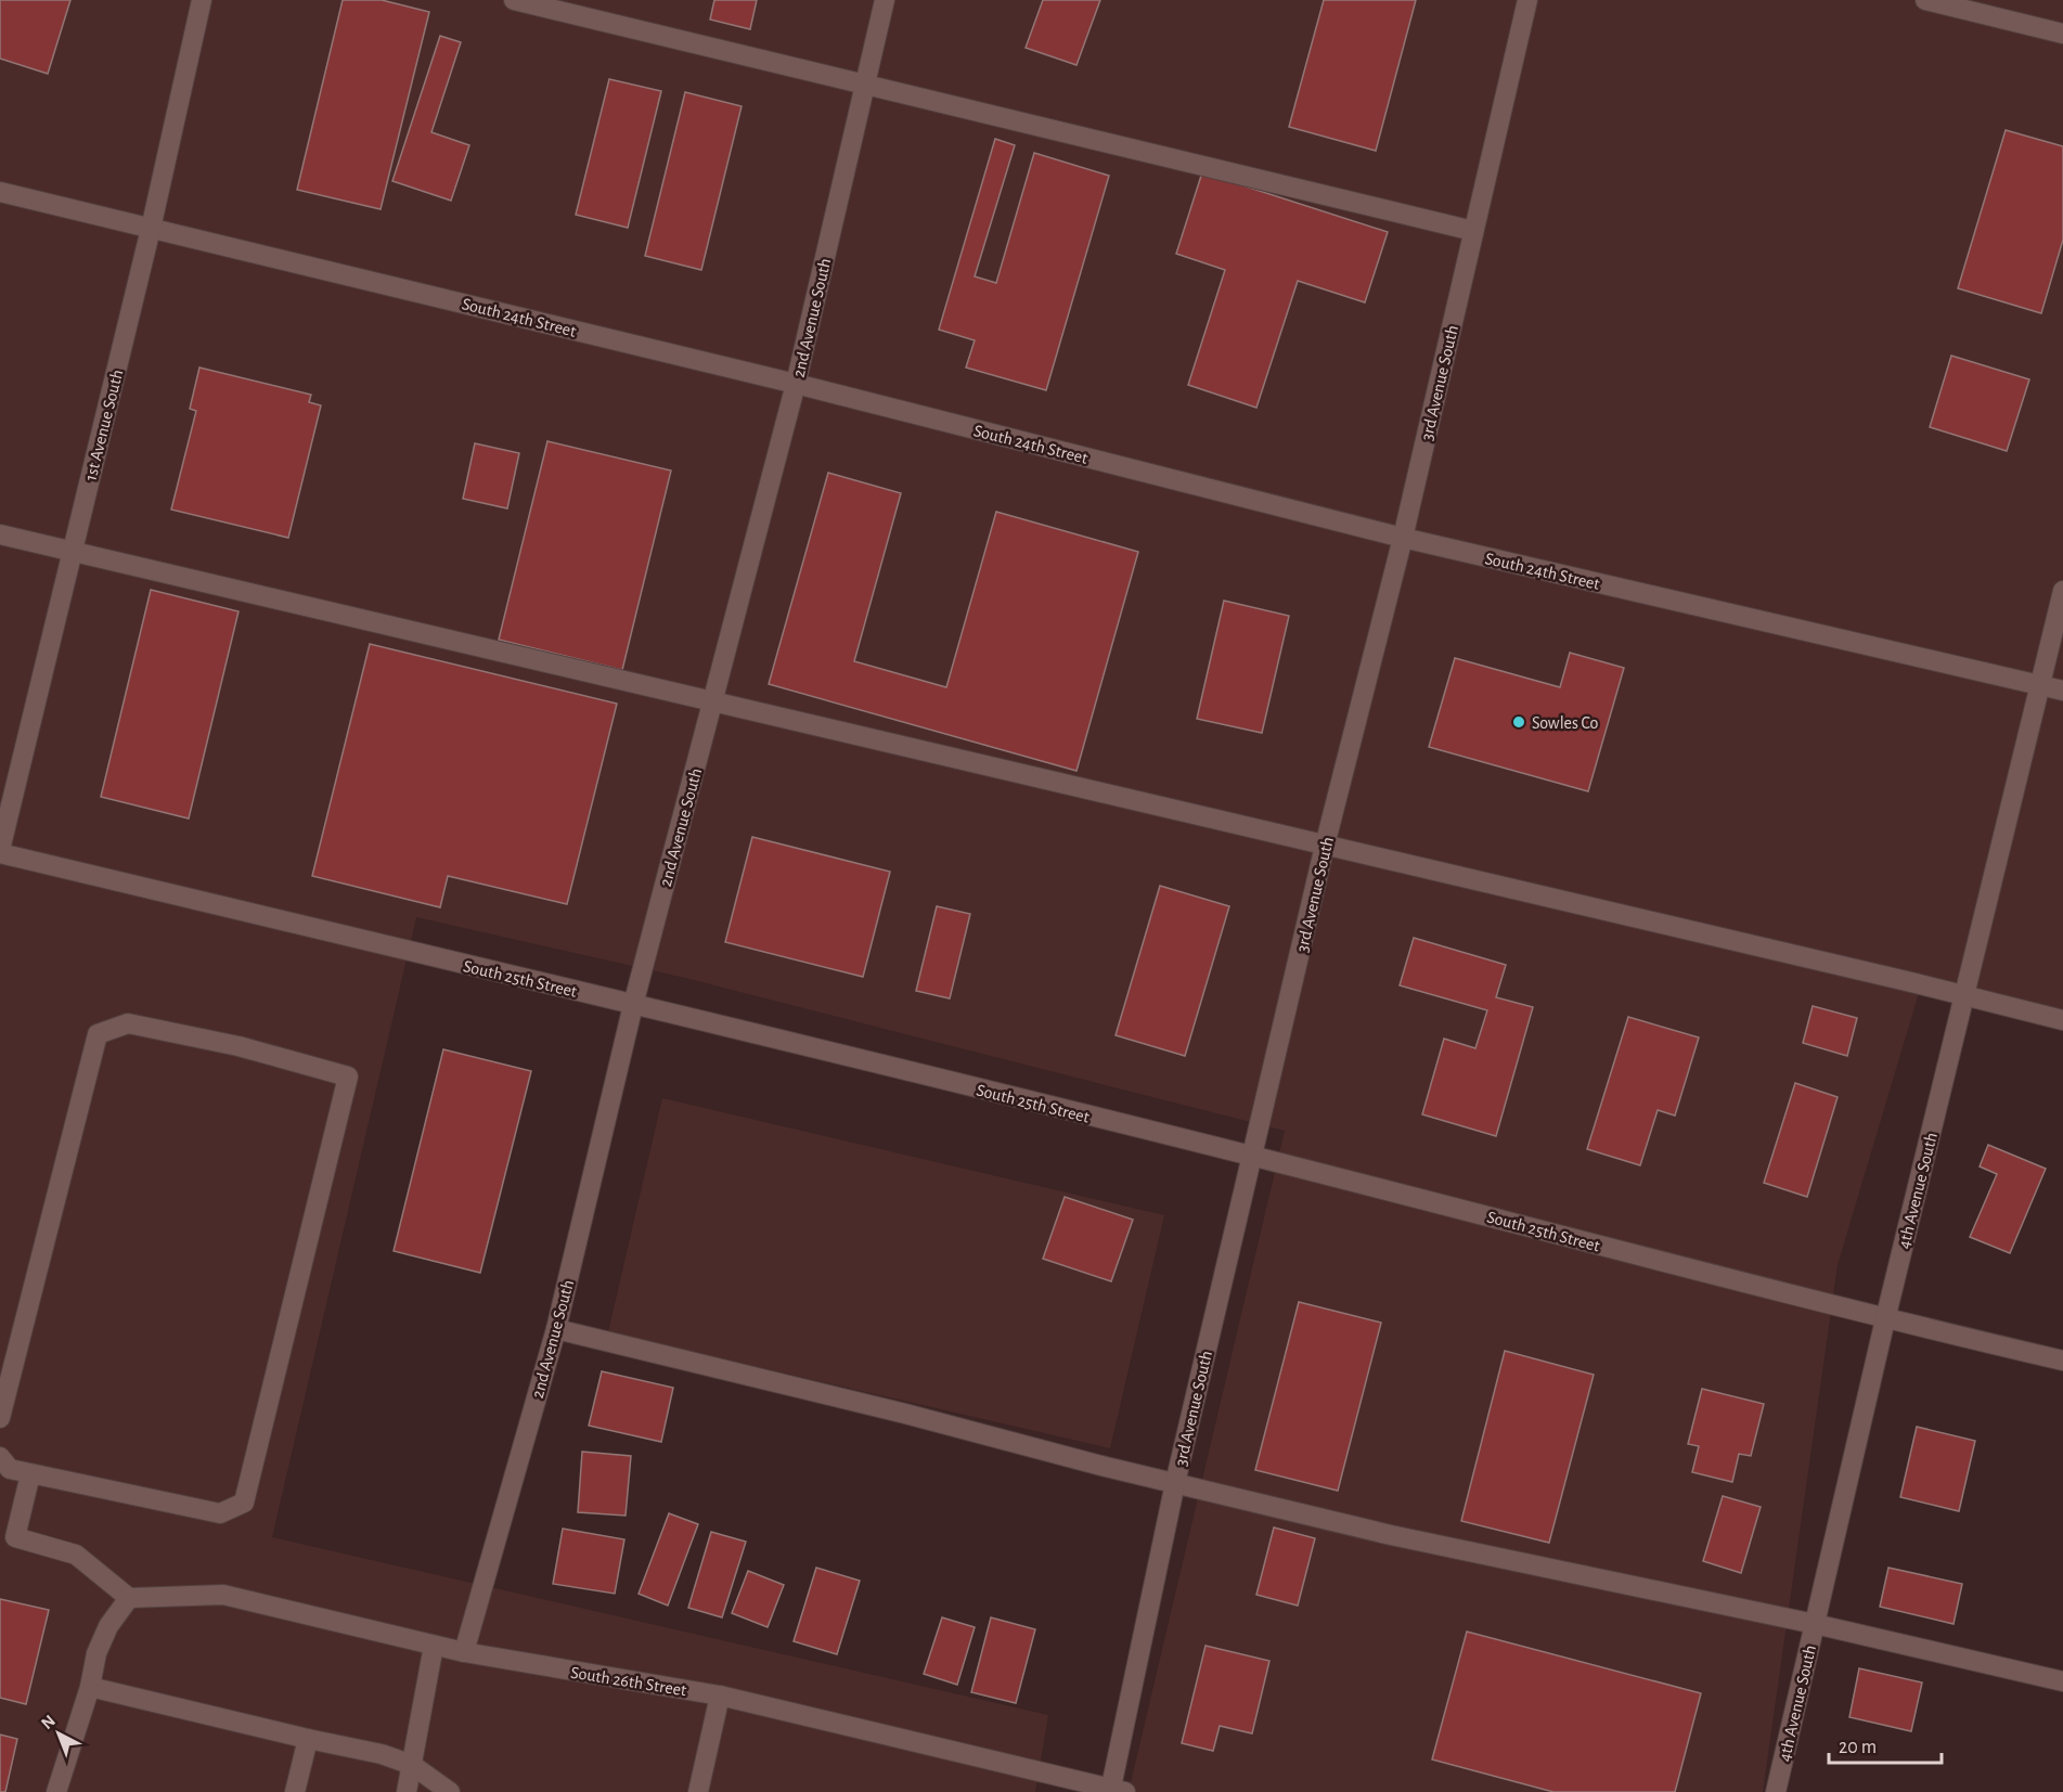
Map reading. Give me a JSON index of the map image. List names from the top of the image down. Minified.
{"streets":{"street":["South 24th Street","2nd Avenue South","3rd Avenue South","1st Avenue South","South 25th Street","4th Avenue South","South 26th Street"]},"crossings":[["South 24th Street","2nd Avenue South"],["South 24th Street","3rd Avenue South"],["South 24th Street","1st Avenue South"],["South 24th Street","4th Avenue South"],["2nd Avenue South","South 25th Street"],["2nd Avenue South","South 26th Street"],["3rd Avenue South","South 25th Street"],["3rd Avenue South","South 26th Street"],["1st Avenue South","South 25th Street"],["South 25th Street","4th Avenue South"]],"places":["Sowles Co"],"scale_bar":"20 m","north":"top left"}
